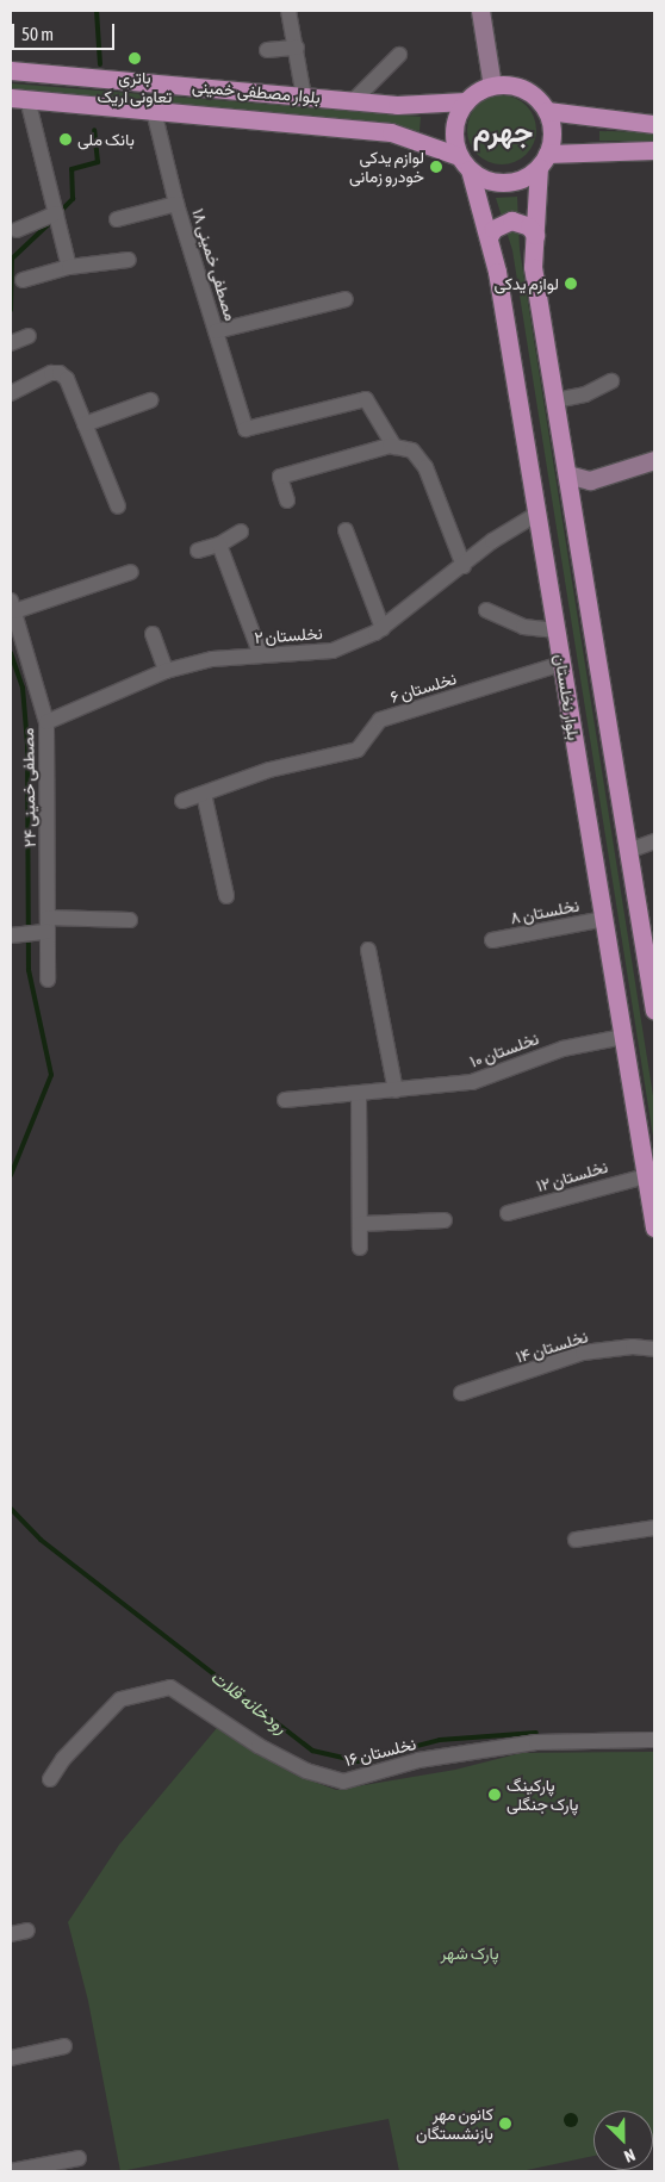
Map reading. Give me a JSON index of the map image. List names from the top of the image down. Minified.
{"streets":{"main road":["بلوار مصطفی خمینی","بلوار نخلستان"],"street":["مصطفی خمینی ۱۸","نخلستان ۲","نخلستان ۶","مصطفی خمینی ۲۴","نخلستان ۸","نخلستان ۱۰","نخلستان ۱۲","نخلستان ۱۴","نخلستان ۱۶"]},"crossings":[["بلوار مصطفی خمینی","مصطفی خمینی ۱۸"],["بلوار مصطفی خمینی","بلوار نخلستان"],["نخلستان ۲","بلوار نخلستان"],["نخلستان ۲","مصطفی خمینی ۲۴"],["نخلستان ۶","بلوار نخلستان"],["بلوار نخلستان","نخلستان ۸"],["بلوار نخلستان","نخلستان ۱۰"],["بلوار نخلستان","نخلستان ۱۲"]],"districts":["جهرم"],"water":["رودخانه قلات"],"parks":["پارک شهر"],"places":["باتری تعاونی اریک","بانک ملی","لوازم یدکی خودرو زمانی","لوازم یدکی","پارکینگ پارک جنگلی","کانون مهر بازنشستگان"],"scale_bar":"50 m","north":"bottom right"}
